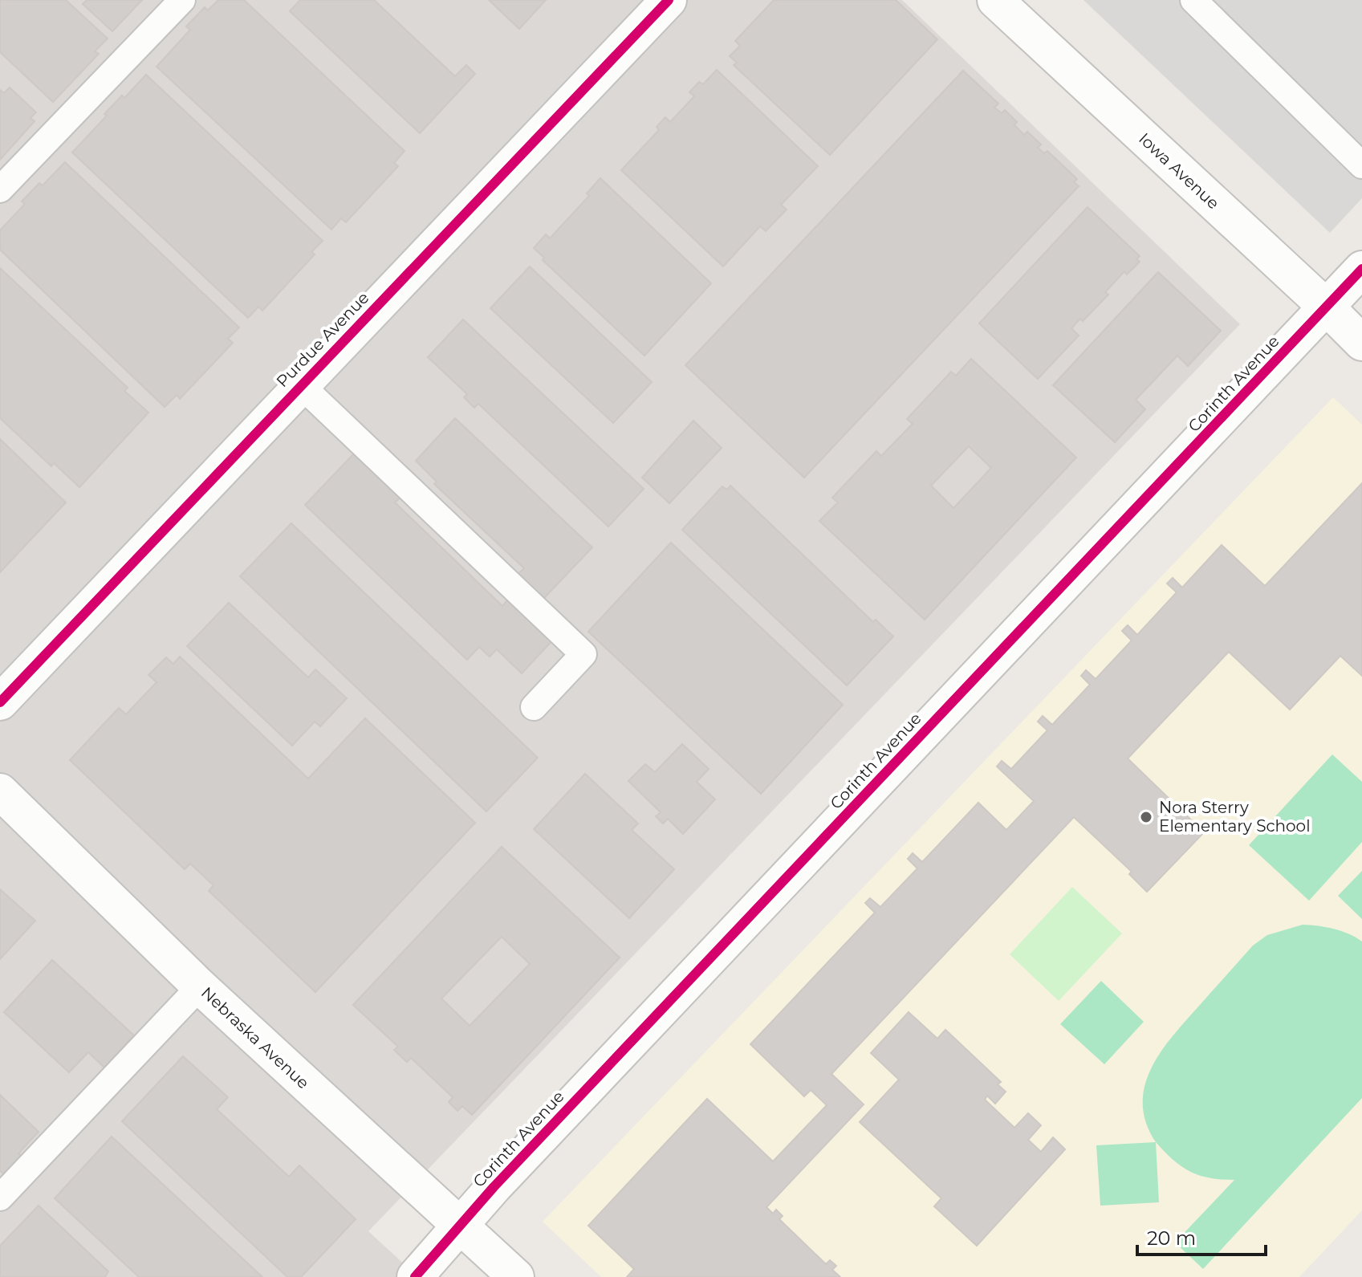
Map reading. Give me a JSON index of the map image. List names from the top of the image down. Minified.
{"streets":{"street":["Iowa Avenue","Purdue Avenue","Corinth Avenue","Nebraska Avenue"]},"crossings":[["Iowa Avenue","Corinth Avenue"],["Corinth Avenue","Nebraska Avenue"]],"places":["Nora Sterry Elementary School"],"scale_bar":"20 m"}
